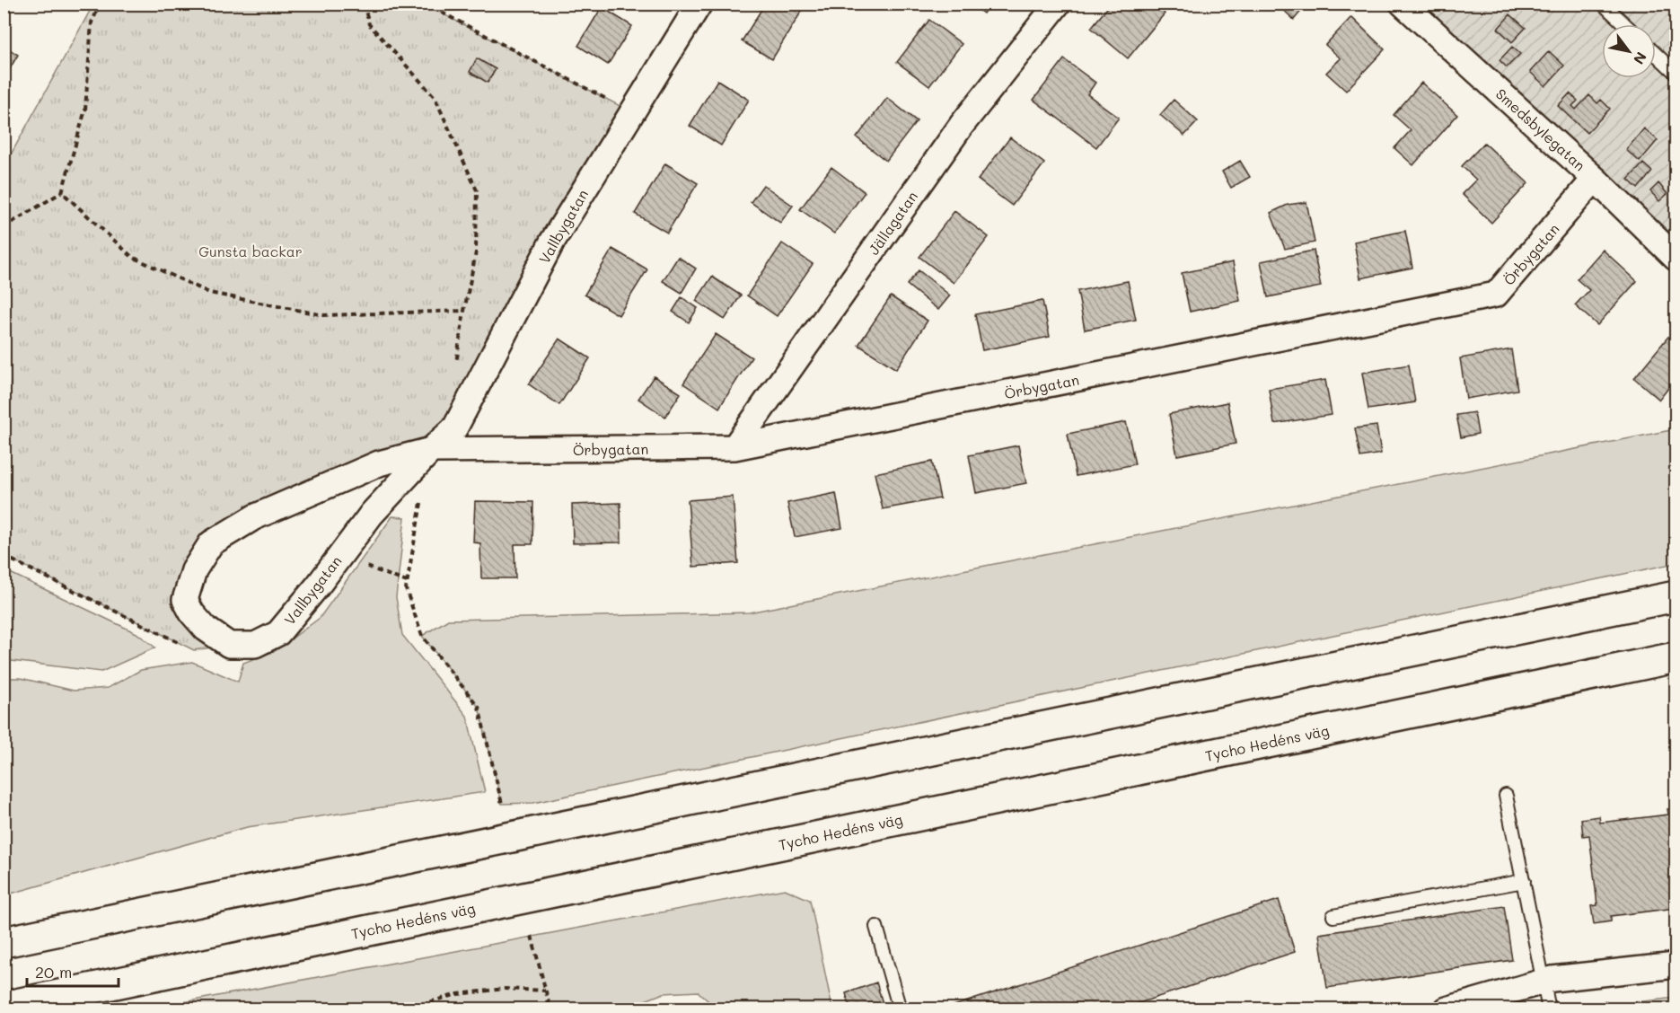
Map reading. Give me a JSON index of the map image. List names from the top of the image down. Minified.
{"streets":{"main road":["Tycho Hedéns väg"],"street":["Smedsbylegatan","Jällagatan","Vallbygatan","Örbygatan"]},"crossings":[["Smedsbylegatan","Örbygatan"],["Jällagatan","Örbygatan"],["Vallbygatan","Örbygatan"]],"parks":["Gunsta backar"],"scale_bar":"20 m","north":"bottom right"}
